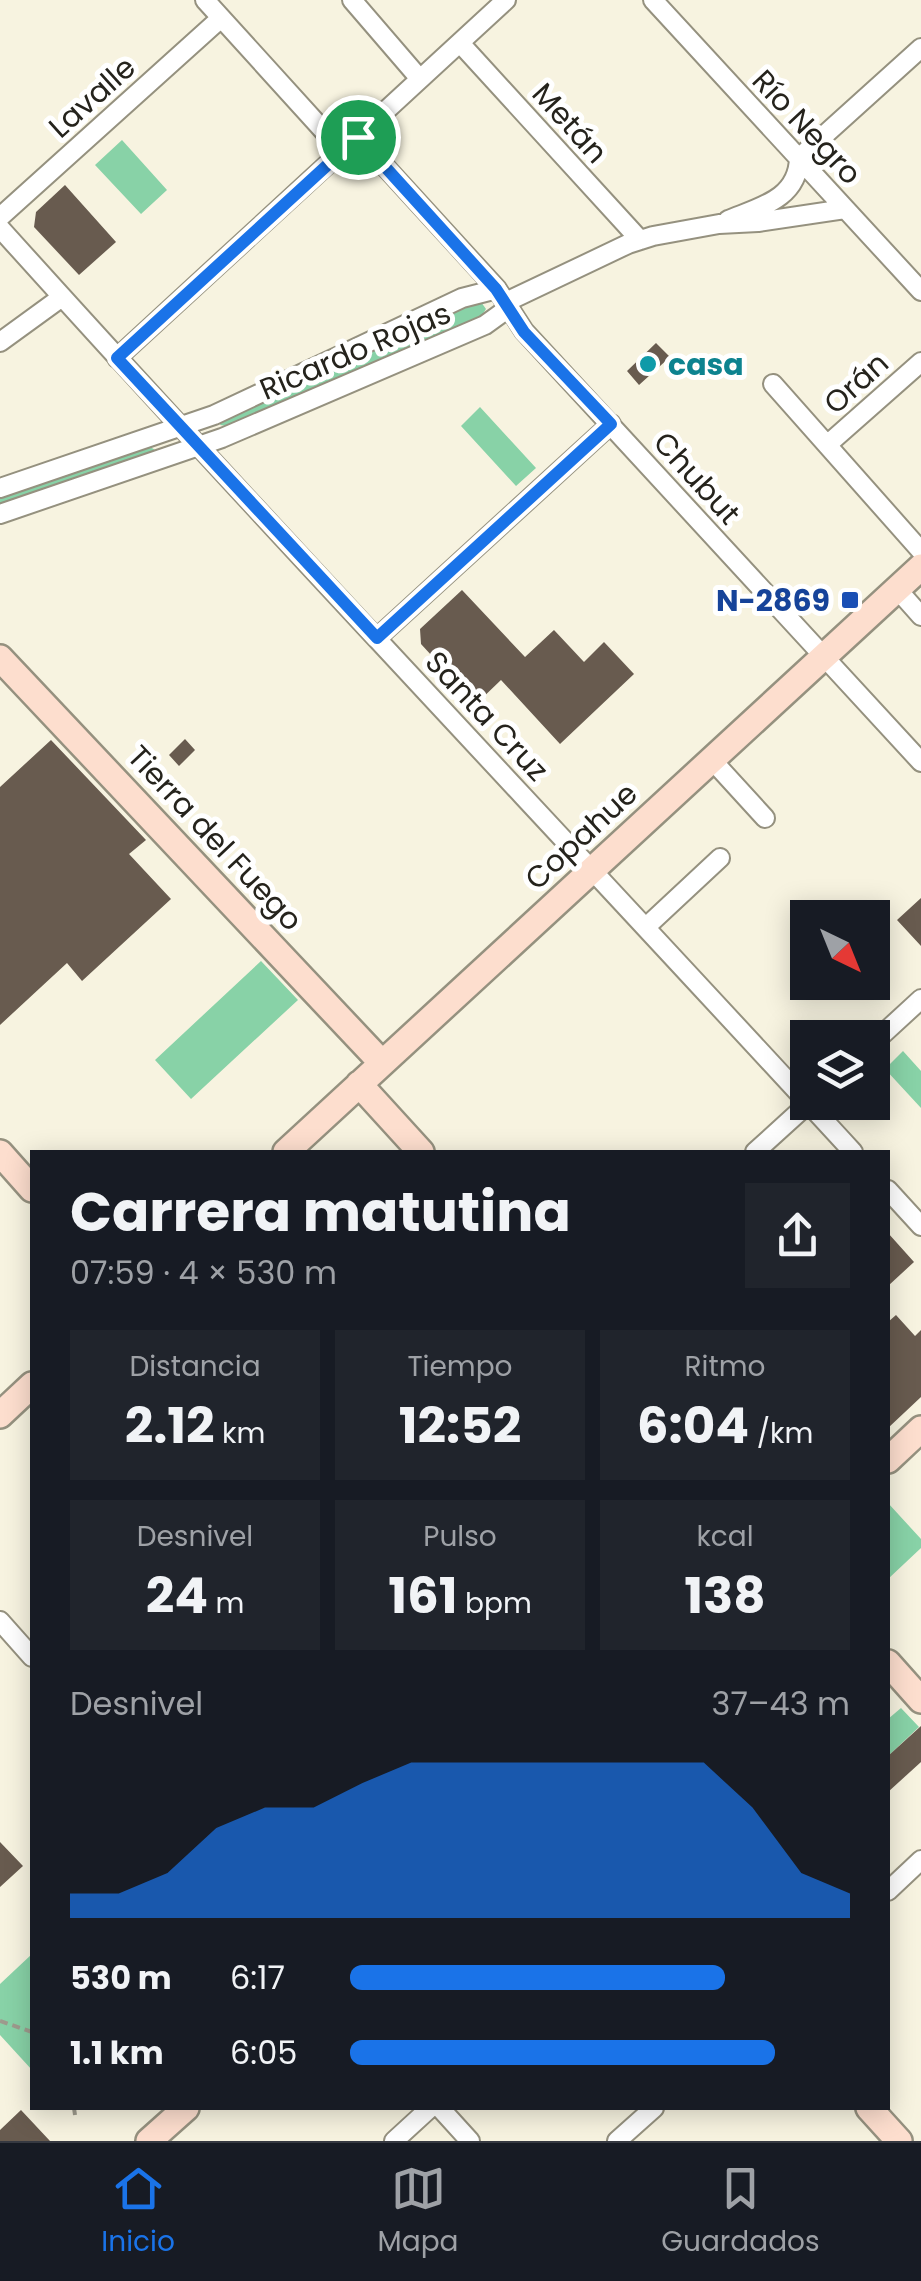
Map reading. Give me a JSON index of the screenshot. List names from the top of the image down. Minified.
{"streets":{"street":["Lavalle","Metán","Río Negro","Ricardo Rojas","Orán","Chubut","Santa Cruz","Copahue","Tierra del Fuego"]},"crossings":[["Metán","Ricardo Rojas"],["Río Negro","Ricardo Rojas"],["Ricardo Rojas","Chubut"],["Ricardo Rojas","Santa Cruz"],["Chubut","Copahue"],["Santa Cruz","Copahue"],["Copahue","Tierra del Fuego"]],"places":{"other":["casa"],"transit":["N-2869"]},"north":"bottom right","page":{"heading":["Carrera matutina","07:59 · 4 × 530 m"],"stats":[["Distancia","2.12 km"],["Tiempo","12:52"],["Ritmo","6:04 /km"],["Desnivel","24 m"],["Pulso","161 bpm"],["kcal","138"]],"chart":["Desnivel","37–43 m"],"list":[{"name":"530 m","note":"6:17"},{"name":"1.1 km","note":"6:05"}],"tabs":["Inicio","Mapa","Guardados"]}}
